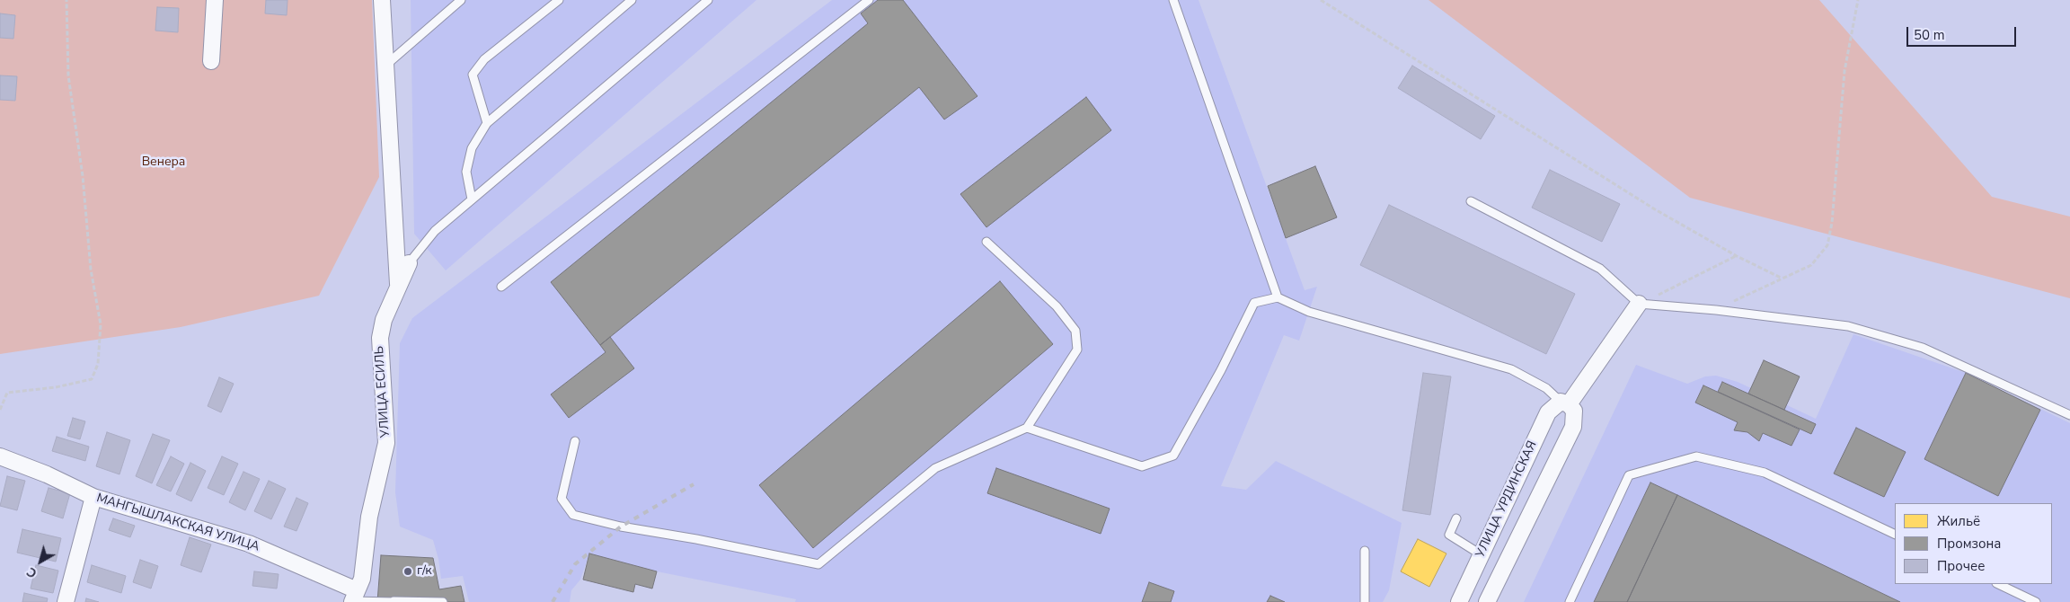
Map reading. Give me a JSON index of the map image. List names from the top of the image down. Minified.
{"streets":{"street":["УЛИЦА ЕСИЛЬ","УЛИЦА УРДИНСКАЯ","МАНГЫШЛАКСКАЯ УЛИЦА"]},"crossings":[["УЛИЦА ЕСИЛЬ","МАНГЫШЛАКСКАЯ УЛИЦА"]],"parks":["Венера"],"places":["г/к"],"legend":["Жильё","Промзона","Прочее"],"scale_bar":"50 m","north":"bottom left"}
